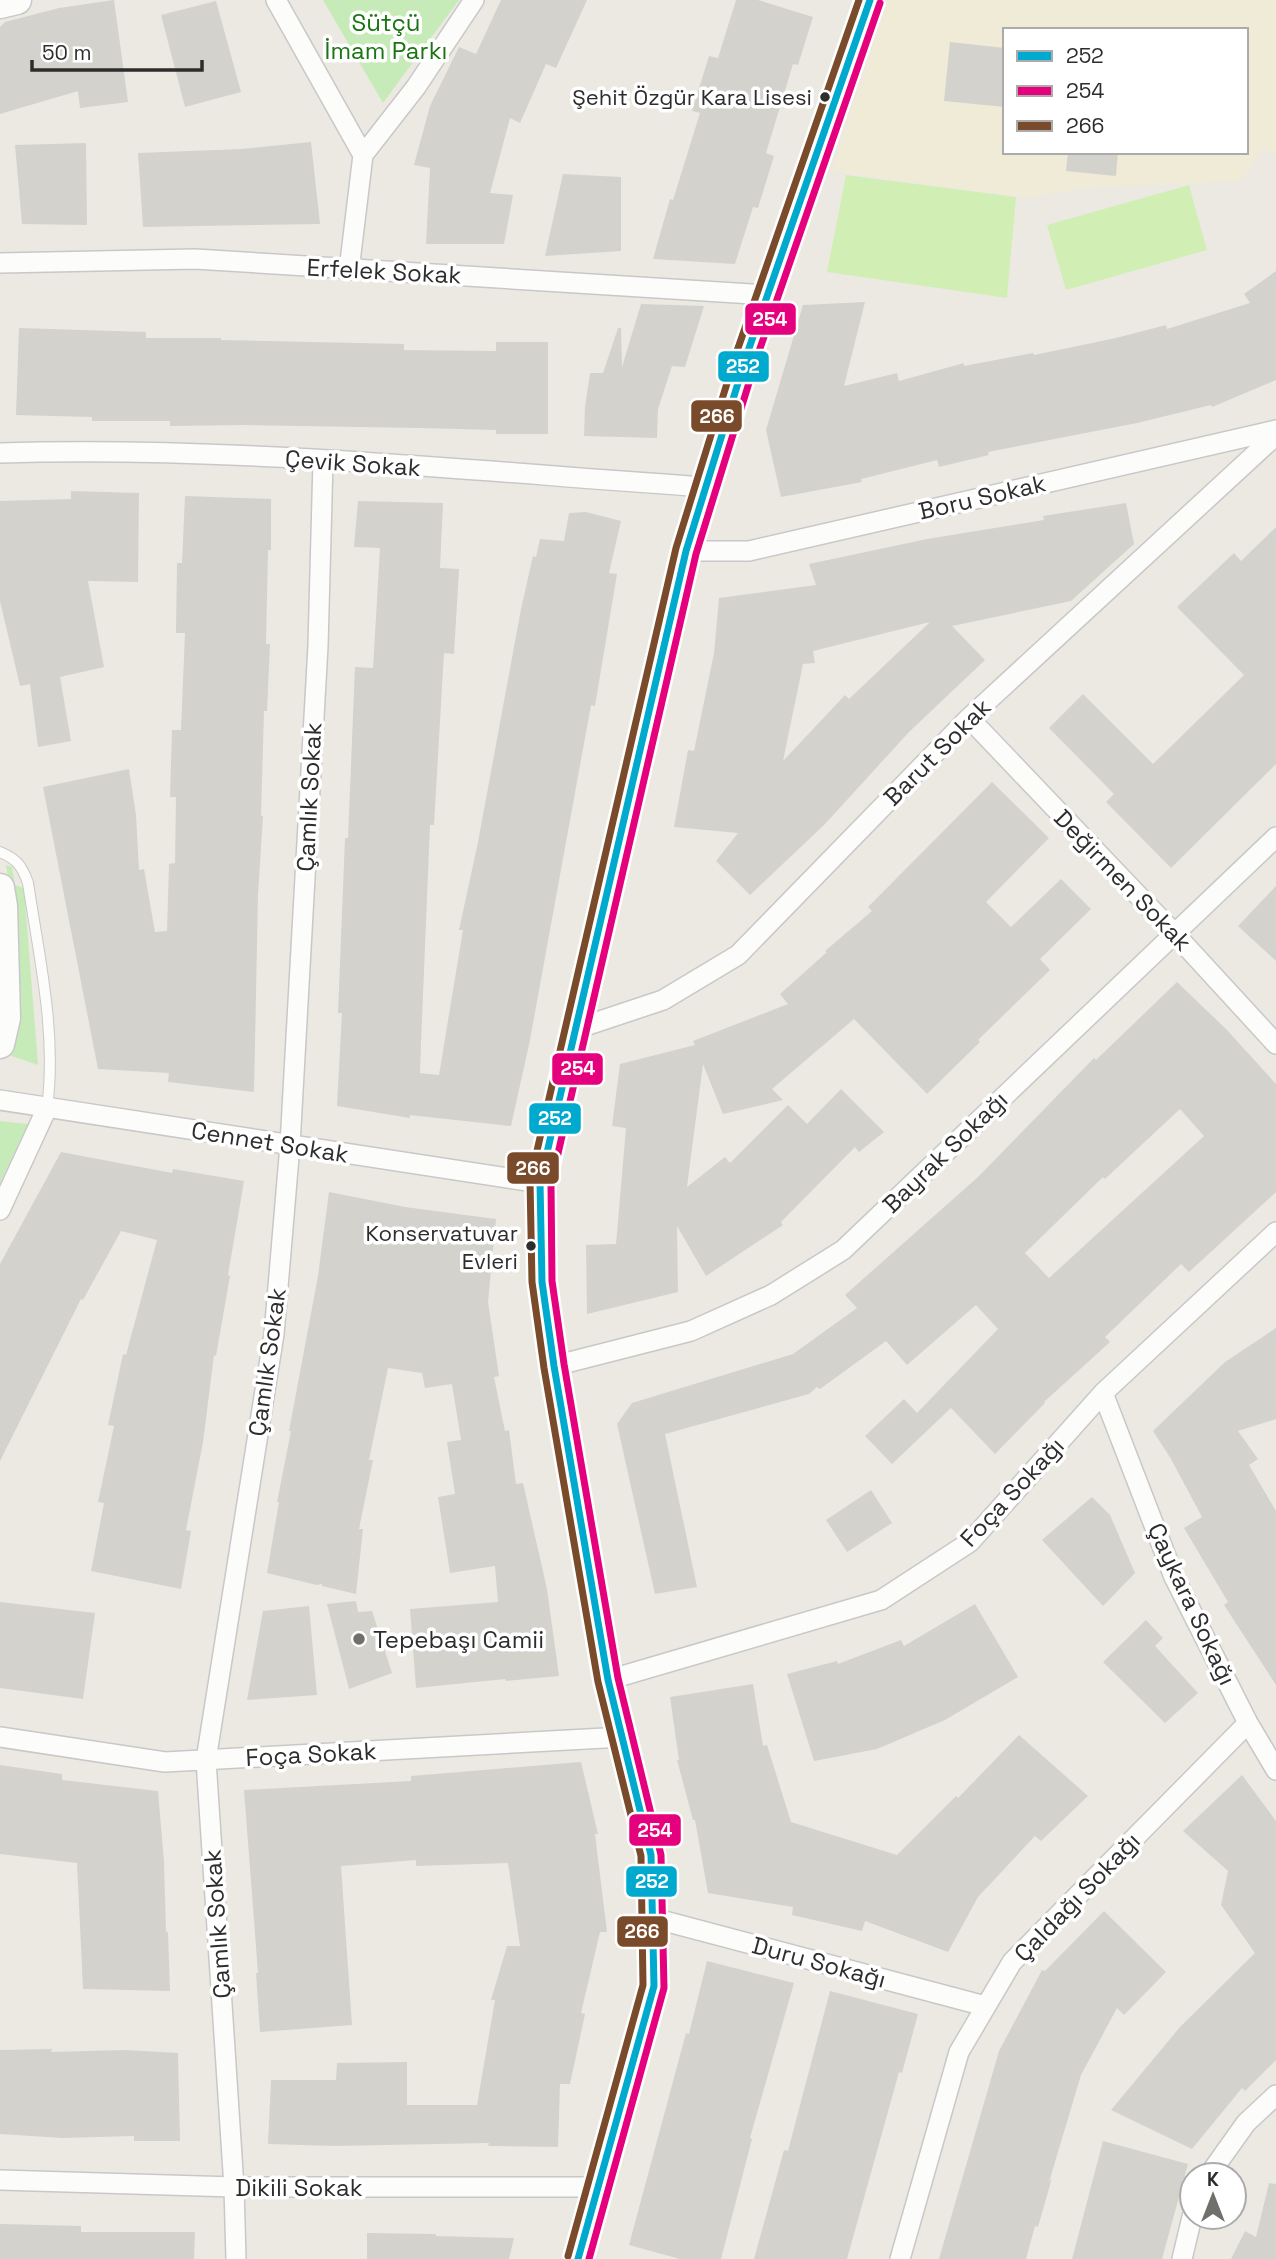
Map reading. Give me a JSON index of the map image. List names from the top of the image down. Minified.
{"streets":{"street":["Erfelek Sokak","Çevik Sokak","Boru Sokak","Barut Sokak","Çamlık Sokak","Değirmen Sokak","Cennet Sokak","Bayrak Sokağı","Foça Sokağı","Çaykara Sokağı","Foça Sokak","Çaldağı Sokağı","Duru Sokağı","Dikili Sokak"]},"crossings":[["Çevik Sokak","Çamlık Sokak"],["Boru Sokak","Barut Sokak"],["Barut Sokak","Değirmen Sokak"],["Çamlık Sokak","Cennet Sokak"],["Çamlık Sokak","Foça Sokak"],["Çamlık Sokak","Dikili Sokak"],["Değirmen Sokak","Bayrak Sokağı"],["Foça Sokağı","Çaykara Sokağı"],["Çaykara Sokağı","Çaldağı Sokağı"],["Çaldağı Sokağı","Duru Sokağı"]],"parks":["Sütçü İmam Parkı"],"places":["Şehit Özgür Kara Lisesi","Konservatuvar Evleri","Tepebaşı Camii"],"lines":["transit line 252","transit line 266","transit line 254"],"legend":["252","254","266"],"scale_bar":"50 m","north":"top"}
